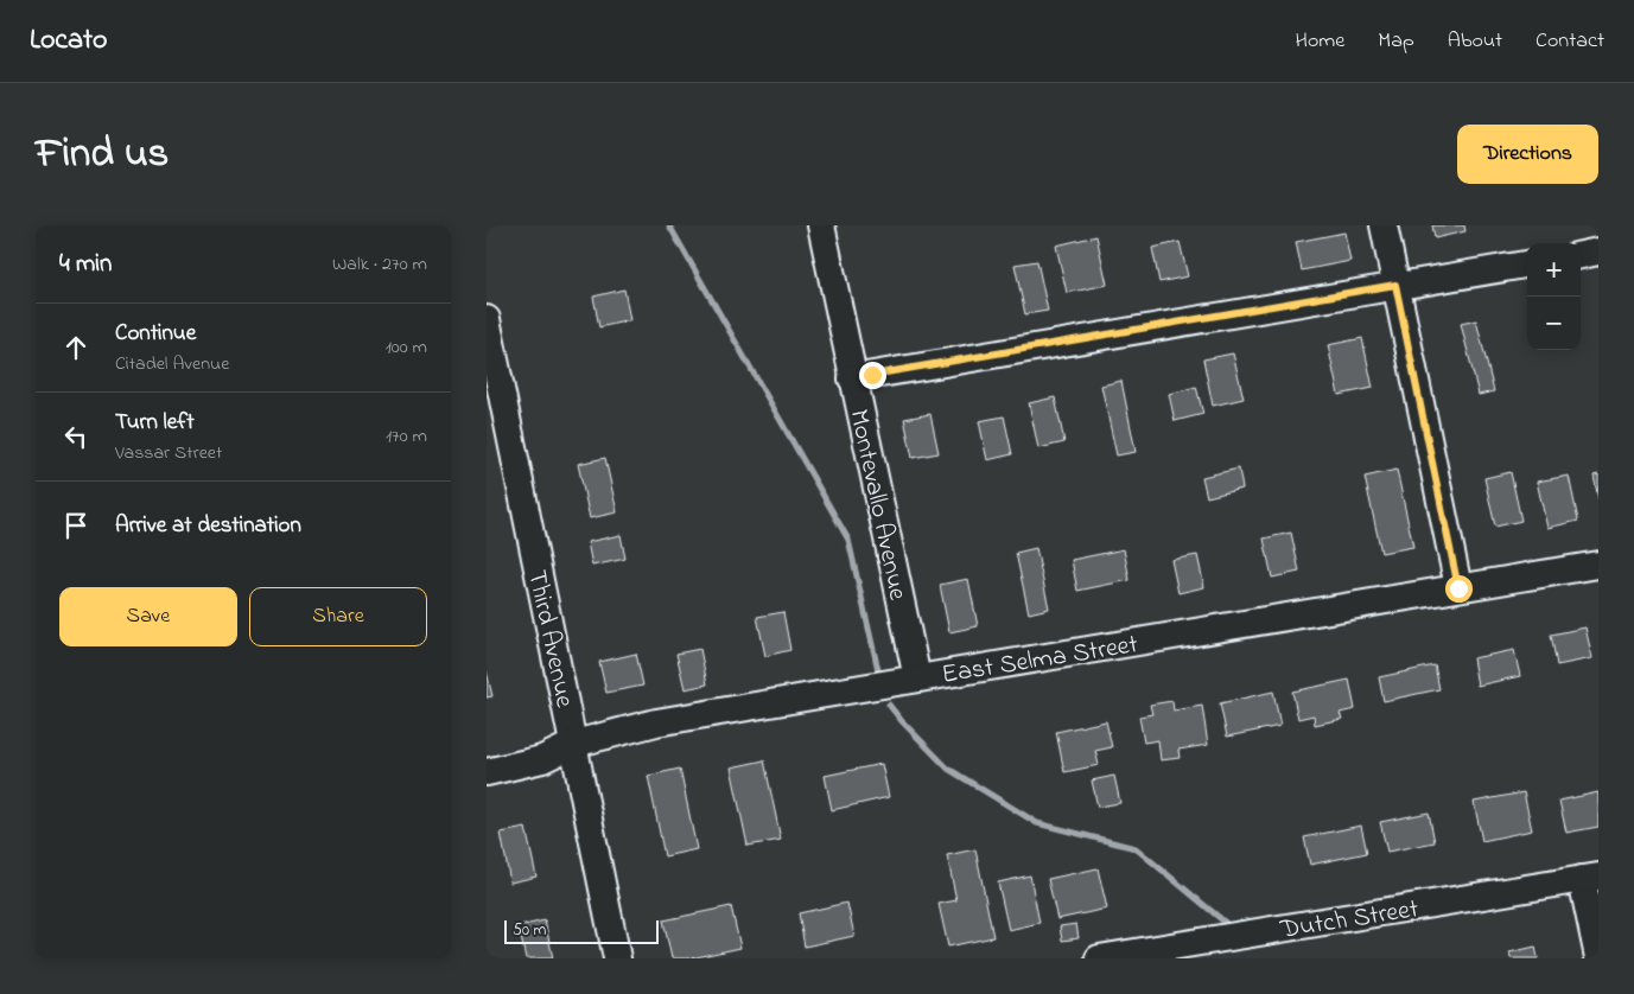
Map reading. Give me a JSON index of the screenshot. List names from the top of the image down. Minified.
{"streets":{"street":["Montevallo Avenue","Third Avenue","East Selma Street","Dutch Street"]},"crossings":[["Montevallo Avenue","East Selma Street"],["Third Avenue","East Selma Street"]],"scale_bar":"50 m","page":{"header":"Locato","nav":["Home","Map","About","Contact"],"title":"Find us","buttons":["Directions",["Save","Share"]],"heading":["4 min","Walk · 270 m"],"map_buttons":["+","−"],"list":[["Continue","Citadel Avenue","100 m"],["Turn left","Vassar Street","170 m"],"Arrive at destination"],"scale":"50 m"}}
